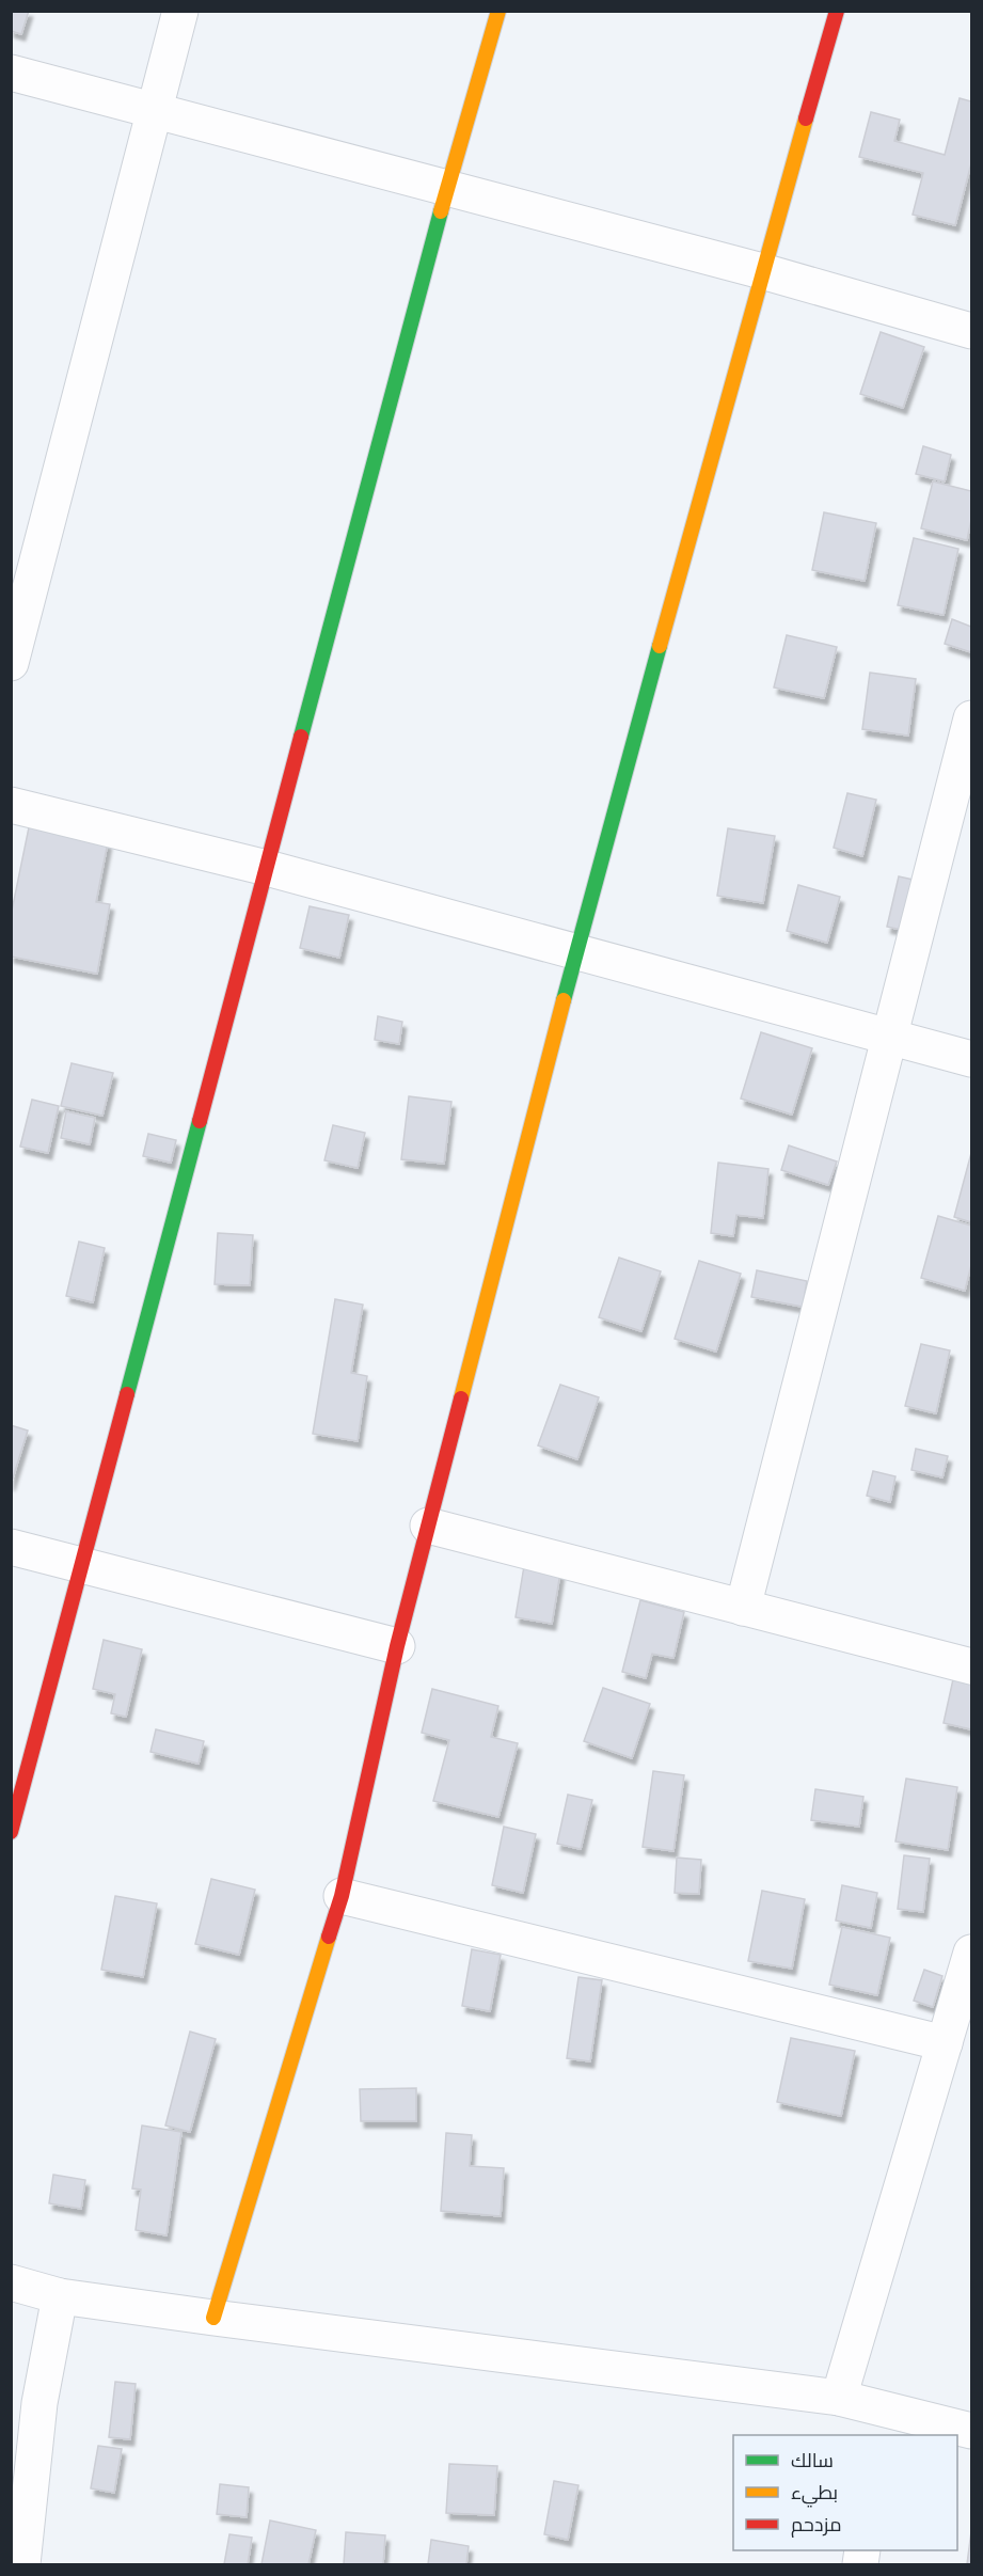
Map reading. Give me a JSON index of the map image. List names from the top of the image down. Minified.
{"legend":["سالك","بطيء","مزدحم"]}
